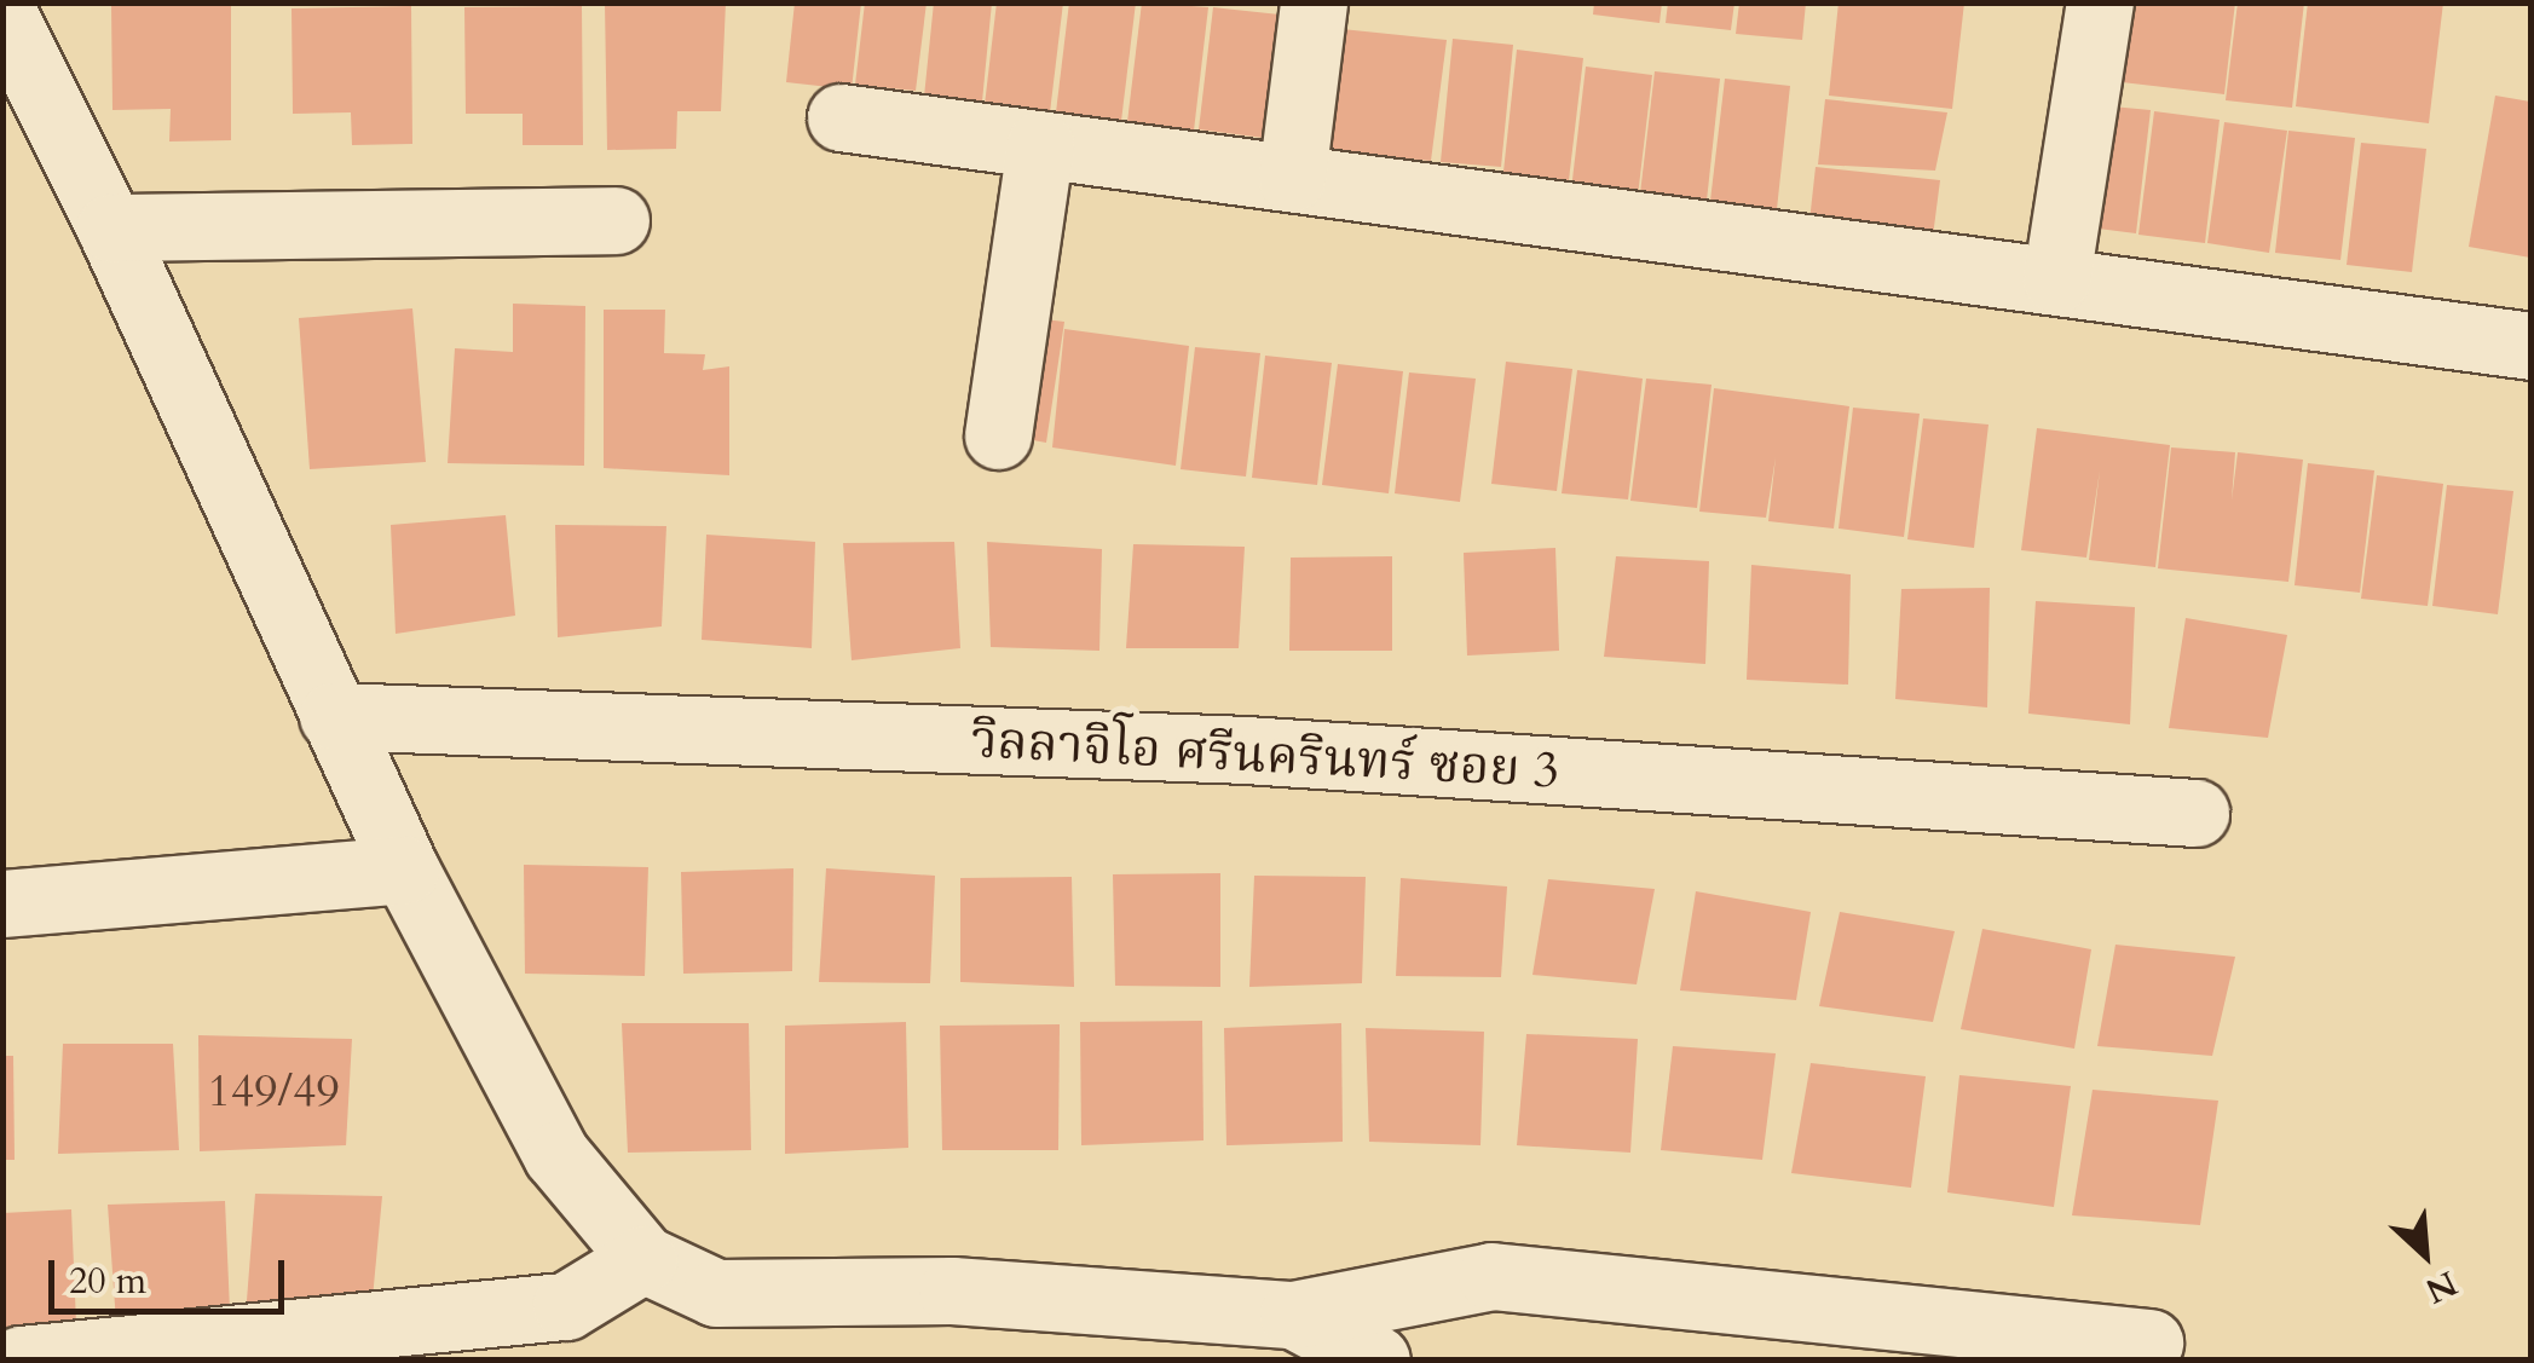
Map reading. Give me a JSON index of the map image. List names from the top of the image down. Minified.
{"streets":{"street":["วิลลาจิโอ ศรีนครินทร์ ซอย 3"]},"house_numbers":["149/49"],"scale_bar":"20 m","north":"bottom right"}
